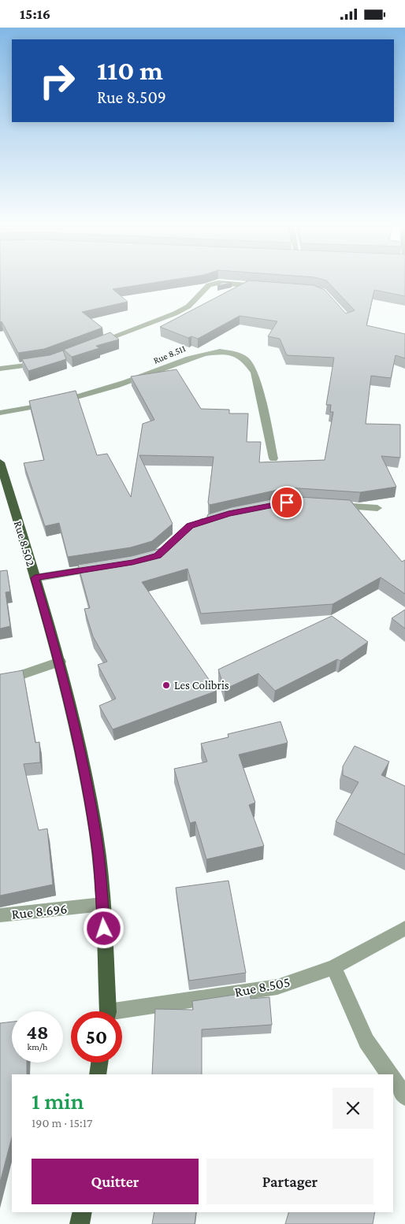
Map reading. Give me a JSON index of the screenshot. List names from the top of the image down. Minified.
{"streets":{"main road":["Rue 8.502"],"street":["Rue 8.511","Rue 8.696","Rue 8.505"]},"crossings":[["Rue 8.502","Rue 8.696"]],"places":["Les Colibris"],"page":{"status":"15:16","turn":["110 m","Rue 8.509"],"speed":"48 km/h","limit":"50","heading":["1 min","190 m · 15:17"],"buttons":["Quitter","Partager"]}}
